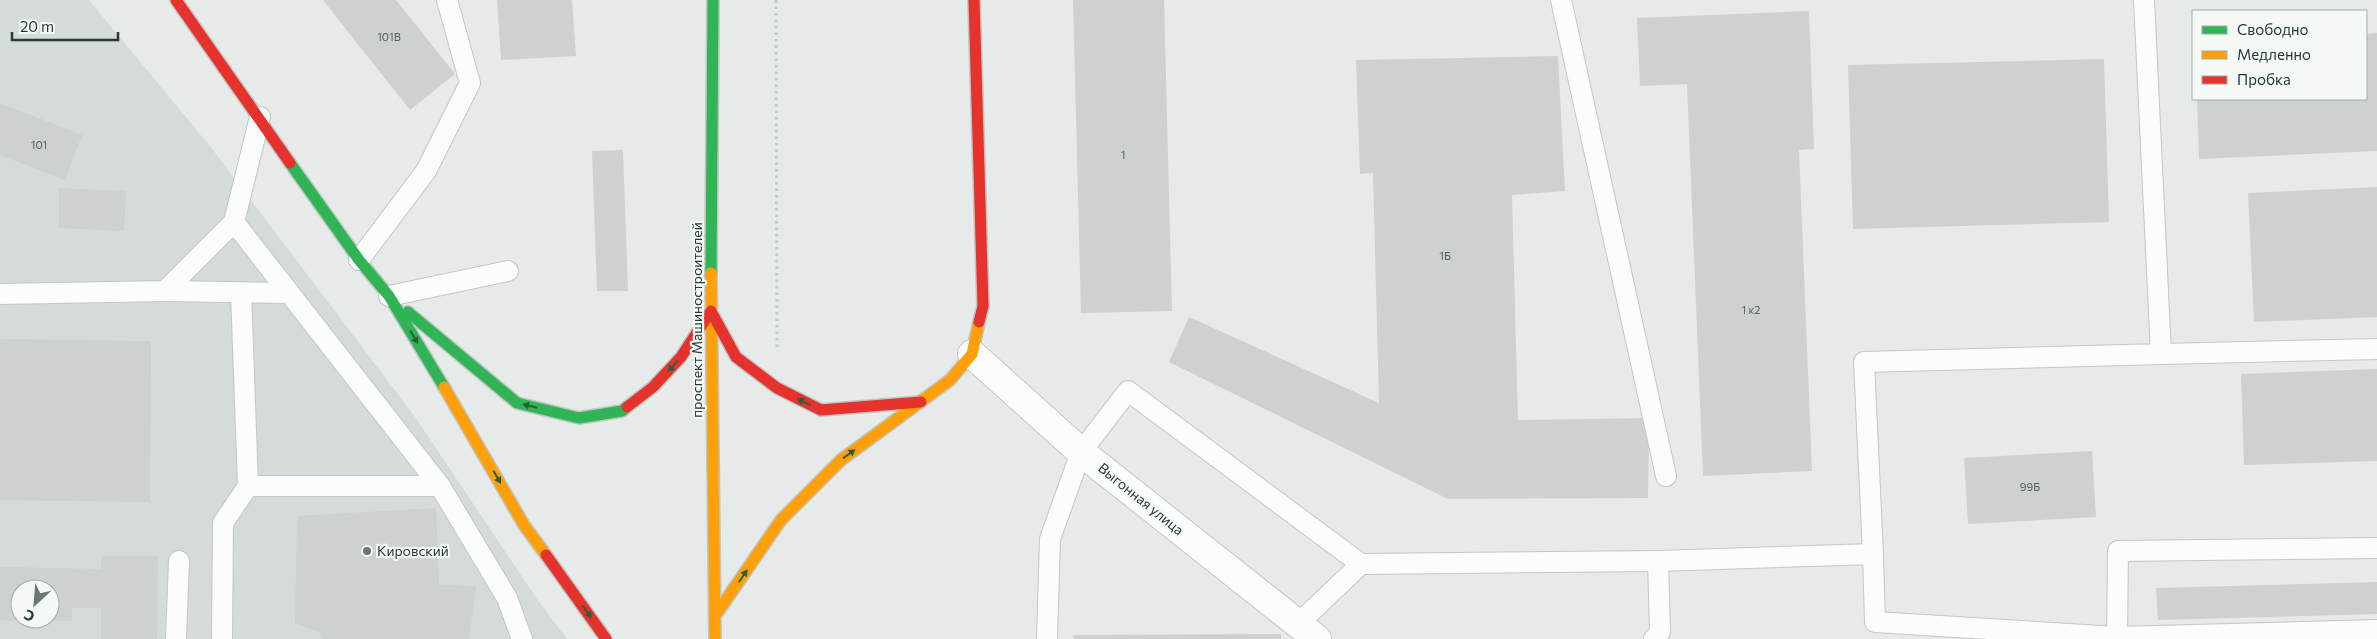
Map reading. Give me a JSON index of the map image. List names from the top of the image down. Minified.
{"streets":{"main road":["проспект Машиностроителей"],"street":["Выгонная улица"]},"places":["Кировский"],"house_numbers":["101В","101","1","1Б","1 к2","99Б"],"legend":["Свободно","Медленно","Пробка"],"scale_bar":"20 m","north":"bottom left"}
